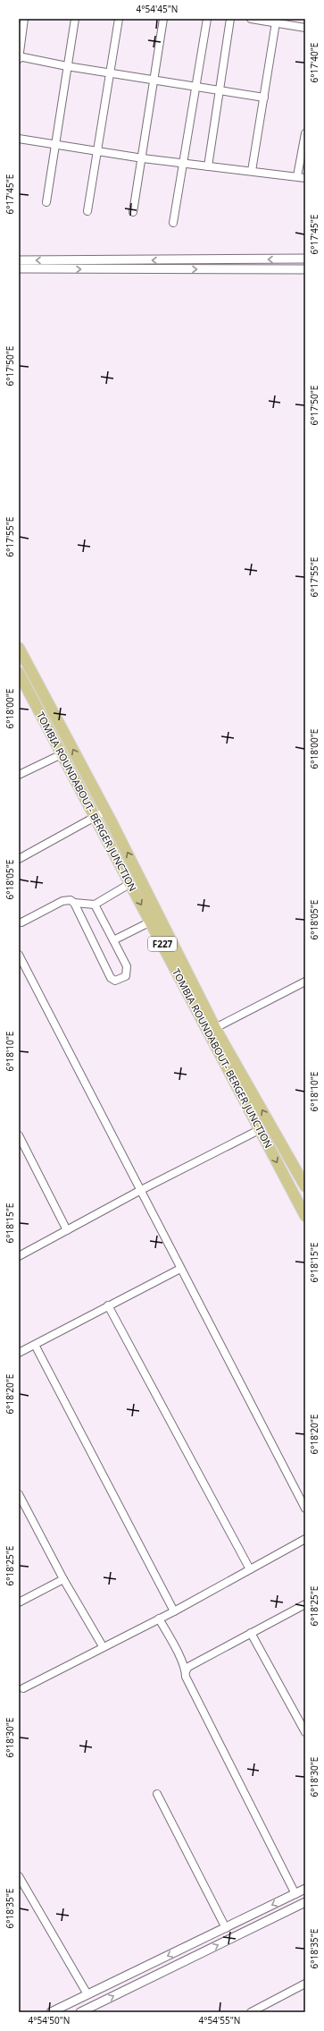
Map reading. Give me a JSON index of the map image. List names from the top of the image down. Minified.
{"streets":{"main road":["TOMBIA ROUNDABOUT- BERGER JUNCTION","F227"]},"coordinates":["4°54'45\"N","6°17'40\"E","6°17'45\"E","6°17'50\"E","6°17'55\"E","6°18'00\"E","6°18'05\"E","6°18'10\"E","6°18'15\"E","6°18'20\"E","6°18'25\"E","6°18'30\"E","6°18'35\"E","4°54'50\"N","4°54'55\"N"]}
